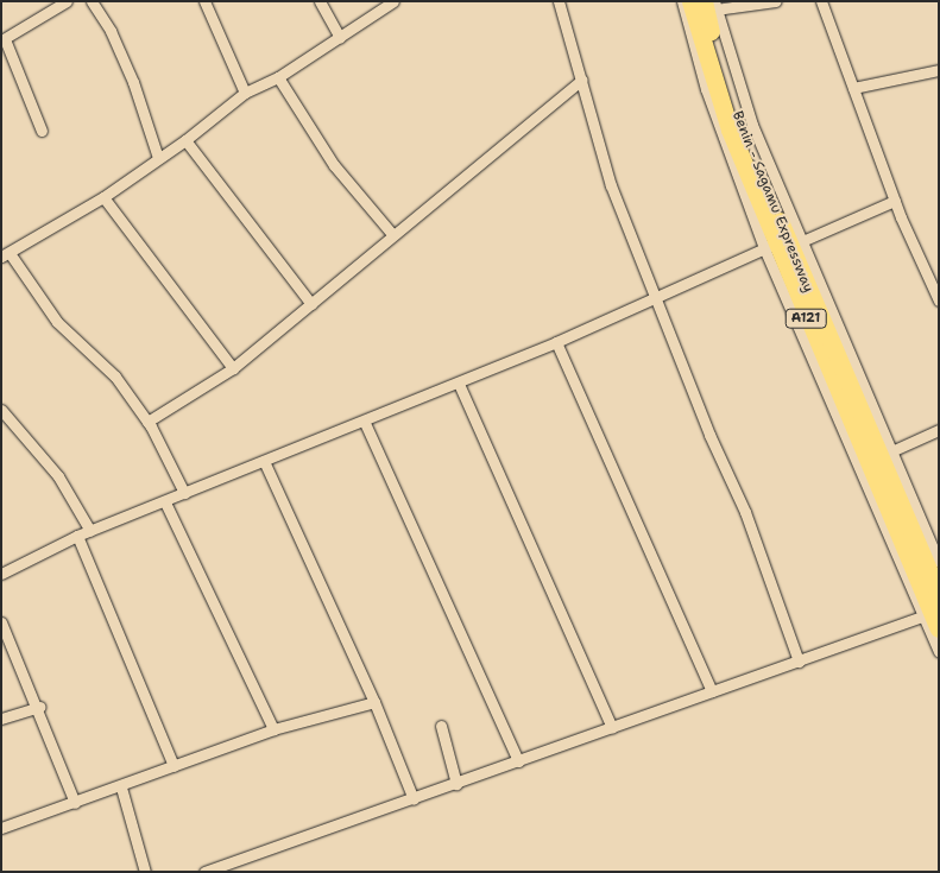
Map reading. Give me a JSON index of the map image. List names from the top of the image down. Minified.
{"streets":{"highway":["Benin - Sagamu Expressway","A121"]},"crossings":[["Benin - Sagamu Expressway","A121"]]}
